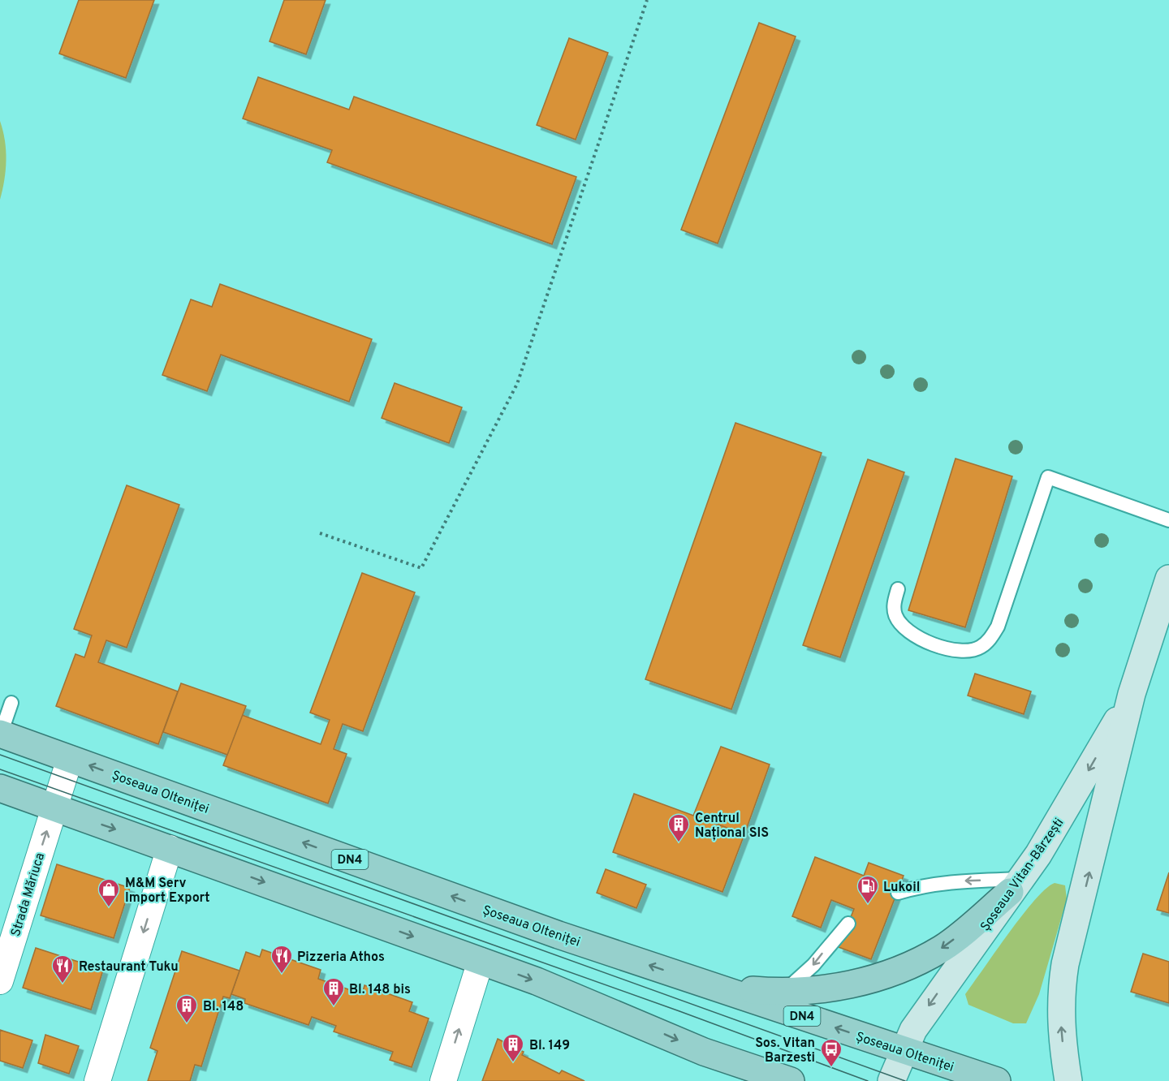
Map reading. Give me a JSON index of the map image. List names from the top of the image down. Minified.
{"streets":{"main road":["Șoseaua Olteniței","DN4","Șoseaua Vitan-Bârzești"],"street":["Strada Măriuca"]},"crossings":[["Șoseaua Olteniței","Șoseaua Vitan-Bârzești"]],"places":{"building":["Centrul Național SIS","Bl. 148 bis","Bl. 148","Bl. 149"],"fuel station":["Lukoil"],"shop":["M&M Serv Import Export"],"restaurant":["Pizzeria Athos","Restaurant Tuku"],"bus stop":["Sos. Vitan Barzesti"]}}
